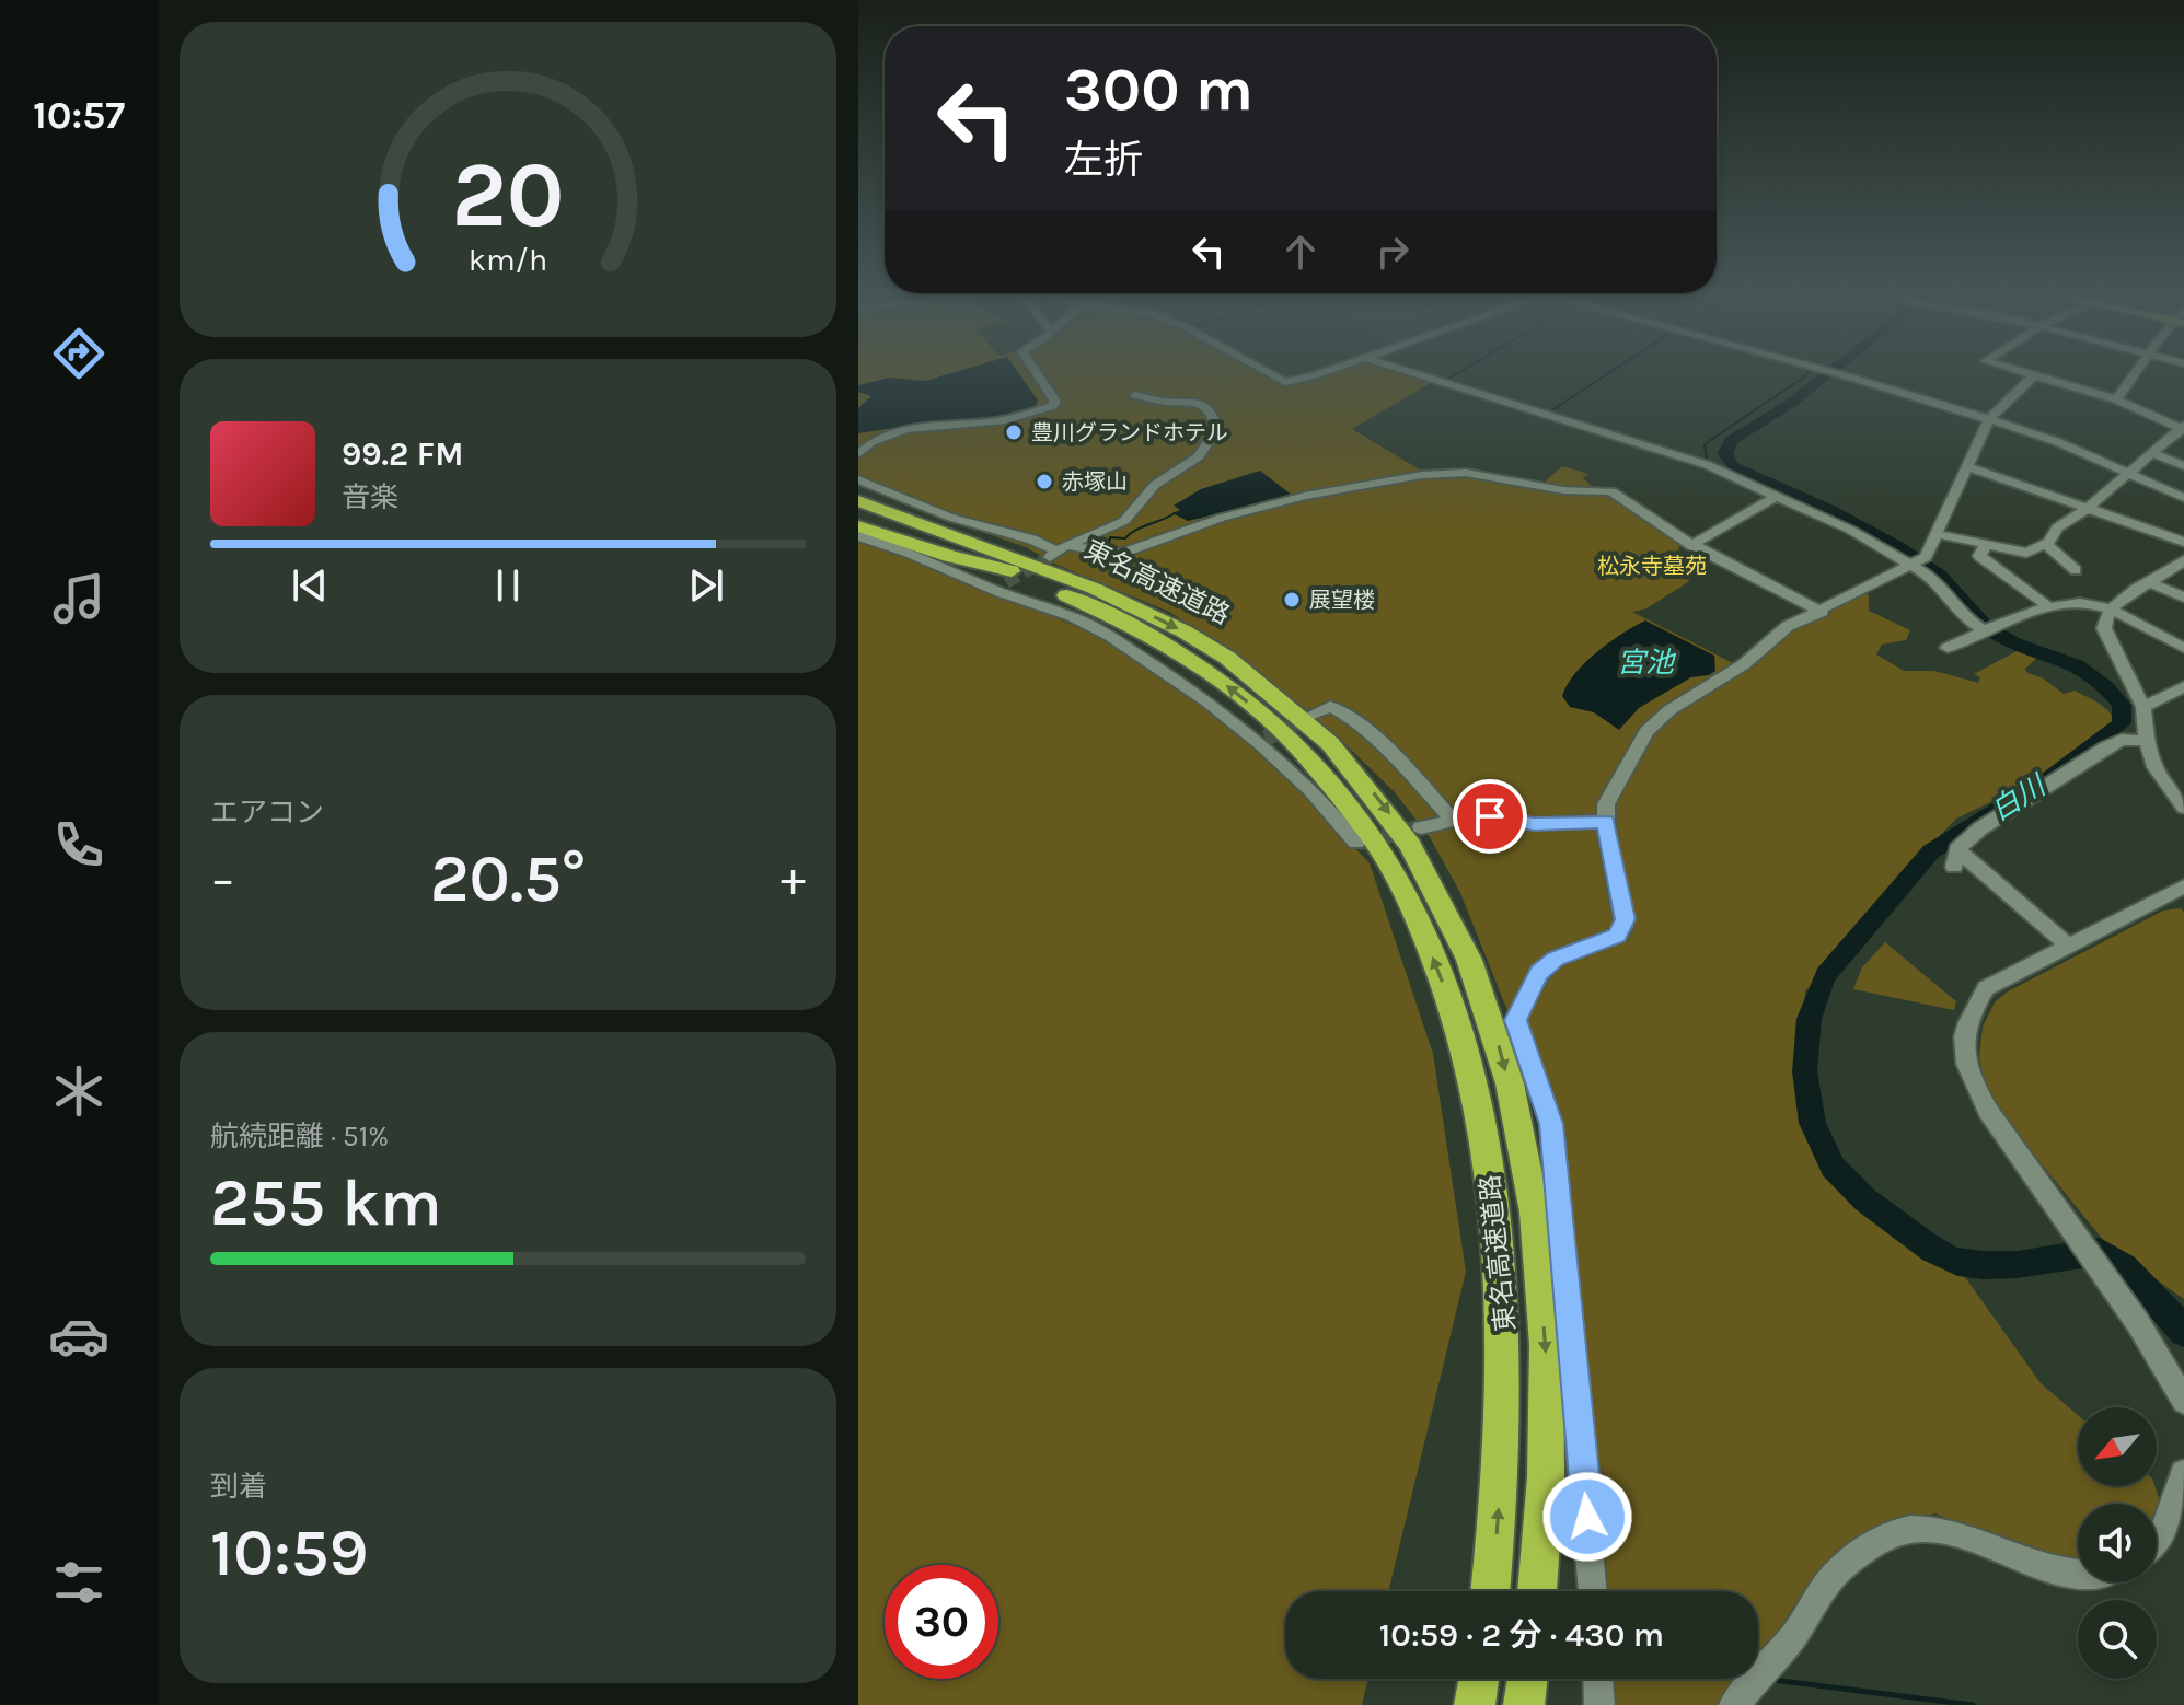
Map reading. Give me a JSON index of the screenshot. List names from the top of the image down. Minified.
{"streets":{"highway":["東名高速道路"]},"water":["宮池","白川"],"parks":["松永寺墓苑"],"places":["豊川グランドホテル","赤塚山","展望楼"],"north":"bottom left","page":{"tabs":"10:57","turn":["300 m","左折"],"song":["99.2 FM","音楽"],"tile":["エアコン",["航続距離 · 51%","255 km"],["到着","10:59"]],"heat":["−","20.5°","+"],"limit":"30","trip":"10:59 · 2 分 · 430 m","gauge":["20","km/h"]}}
